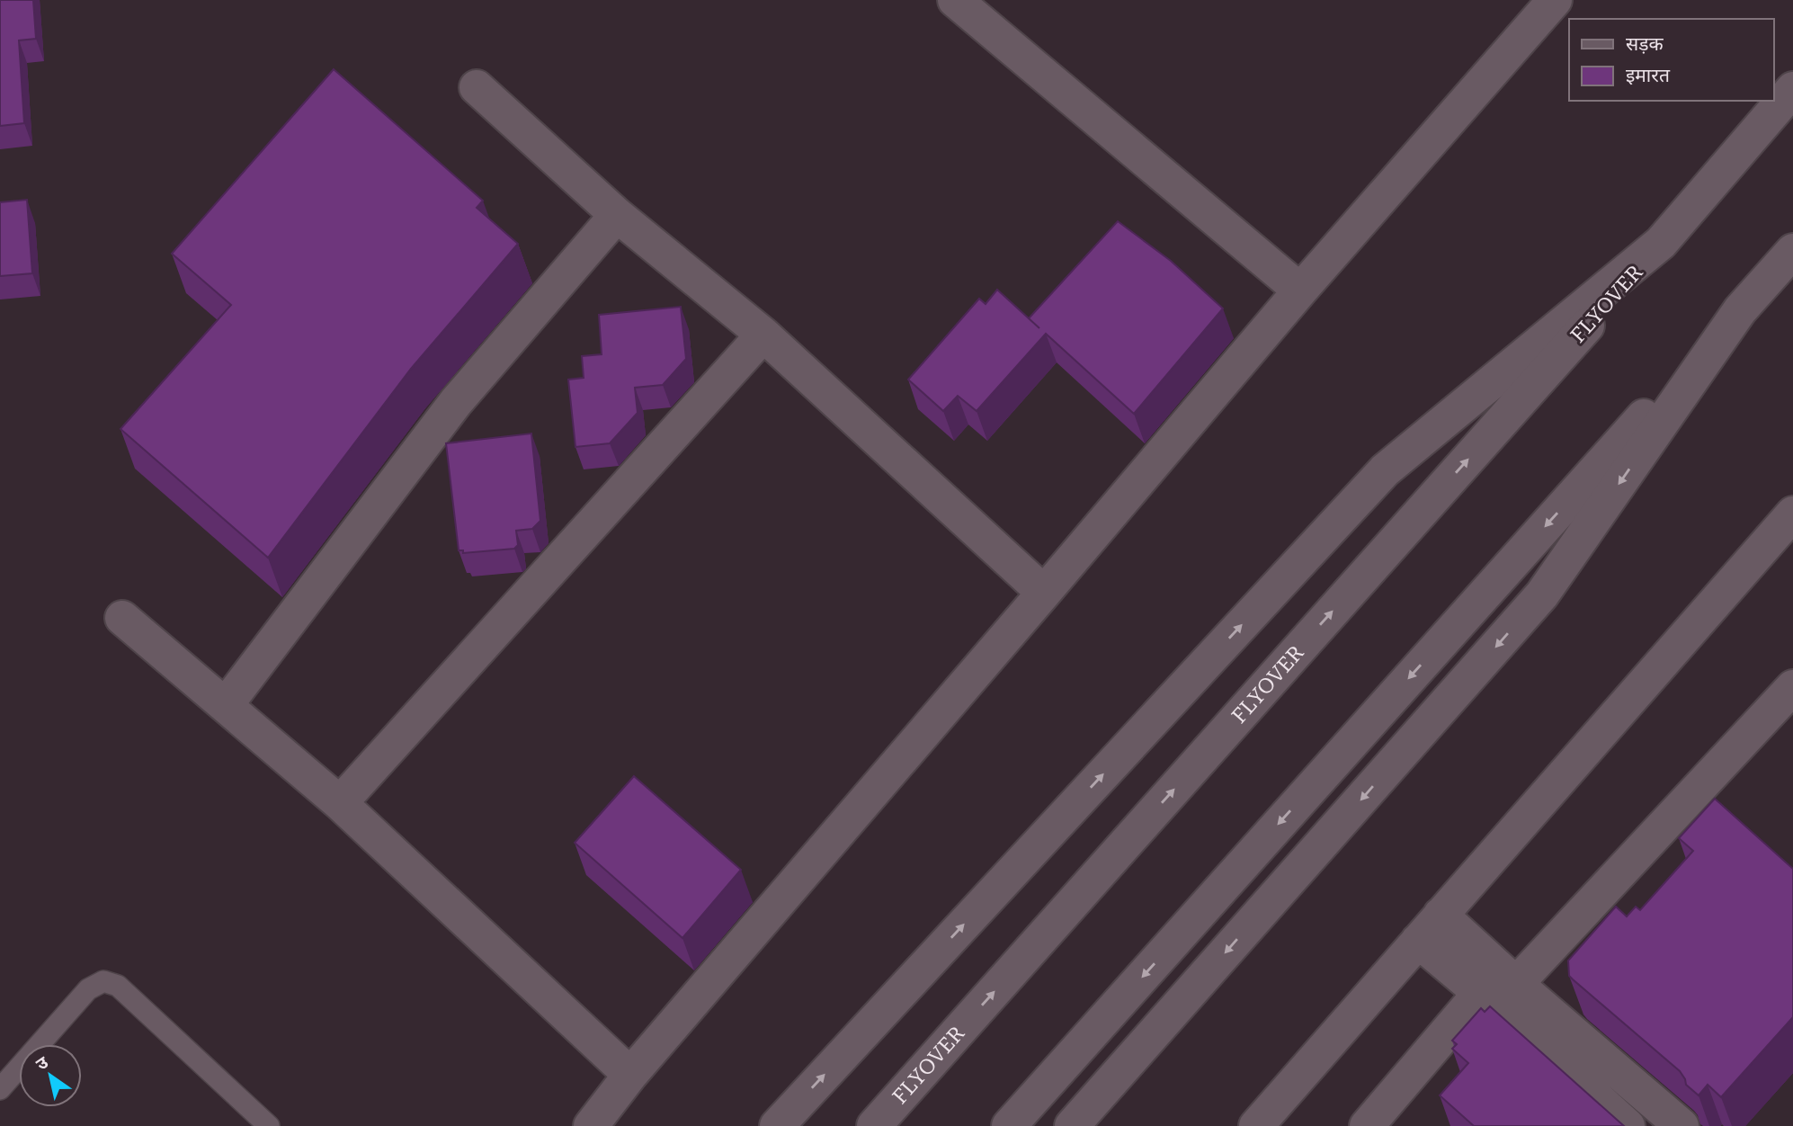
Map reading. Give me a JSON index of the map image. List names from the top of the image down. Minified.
{"streets":{"street":["FLYOVER"]},"legend":["सड़क","इमारत"],"north":"top left"}
